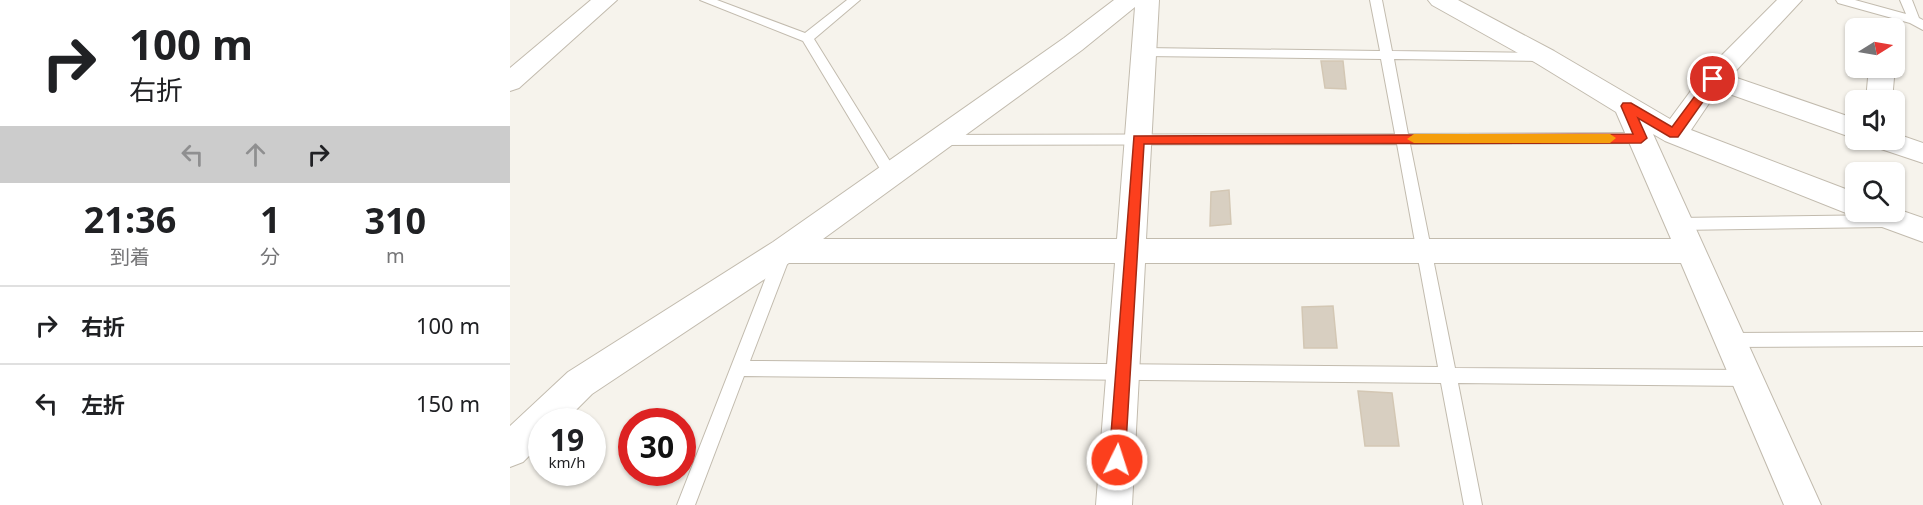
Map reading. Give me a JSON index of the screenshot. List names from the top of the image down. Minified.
{"north":"right","page":{"turn":["100 m","右折"],"eta":["21:36","到着","1","分","310","m"],"list":[{"name":"右折","value":"100 m"},{"name":"左折","value":"150 m"}],"speed":"19 km/h","limit":"30"}}
